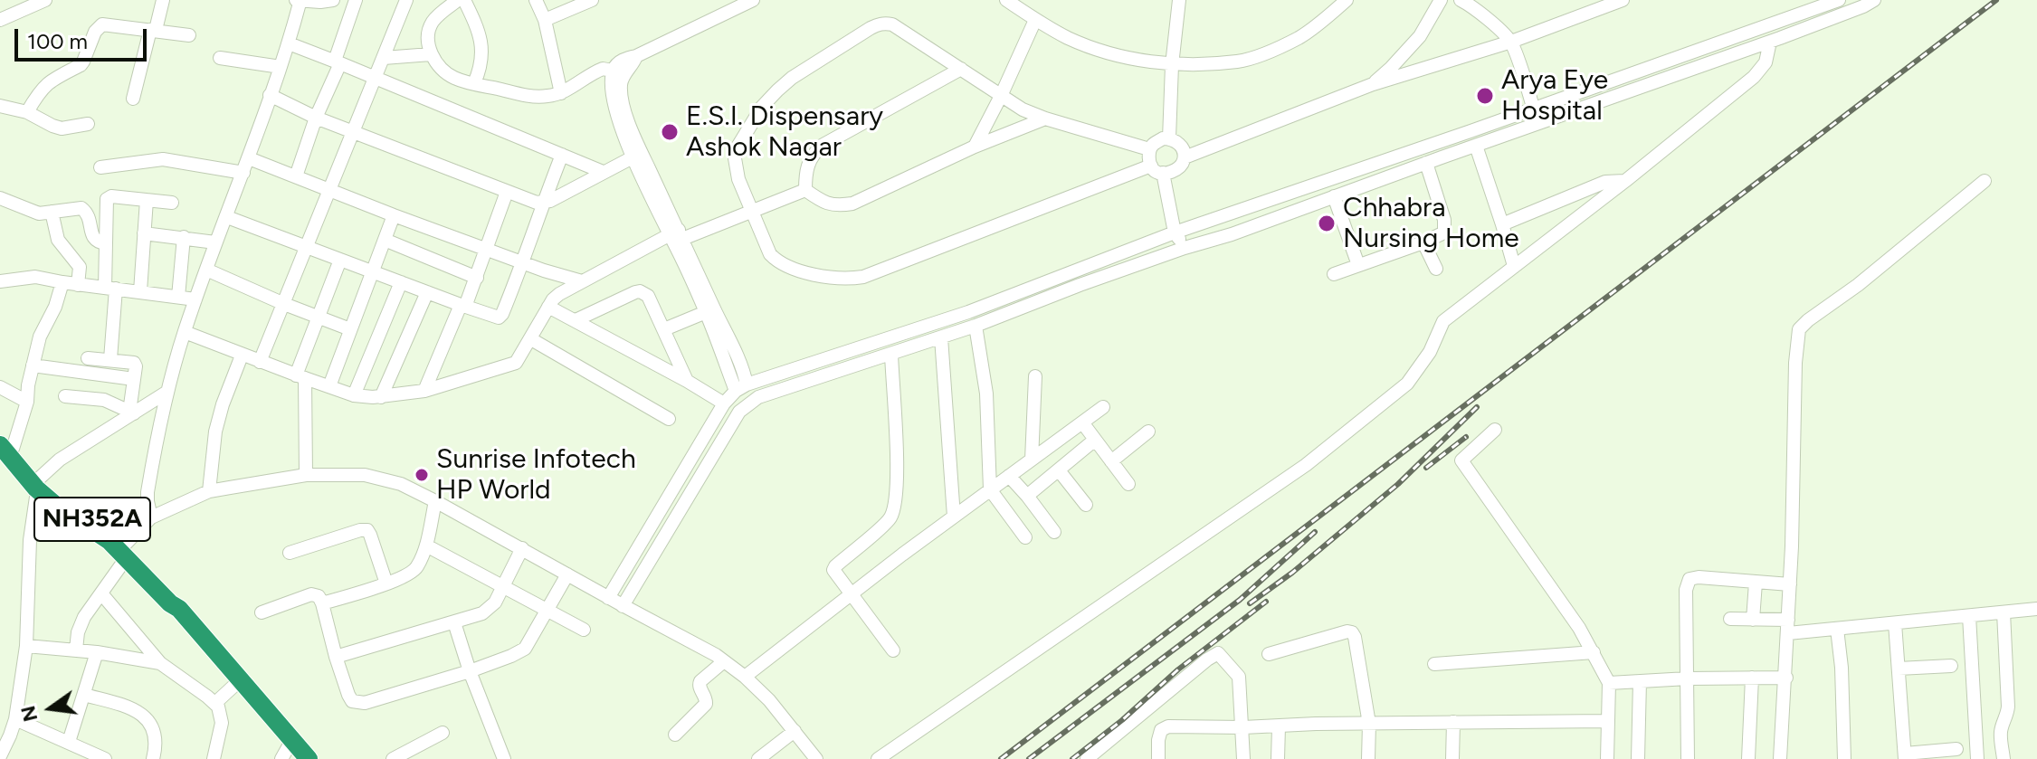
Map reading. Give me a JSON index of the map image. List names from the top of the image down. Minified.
{"streets":{"highway":["NH352A"]},"places":["Arya Eye Hospital","E.S.I. Dispensary Ashok Nagar","Chhabra Nursing Home","Sunrise Infotech HP World"],"scale_bar":"100 m","north":"left"}
